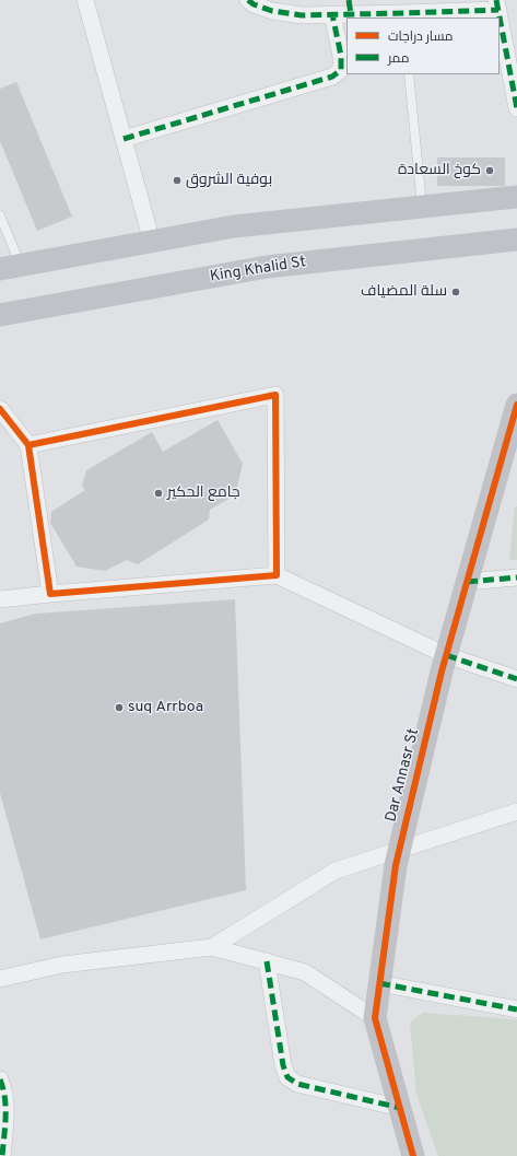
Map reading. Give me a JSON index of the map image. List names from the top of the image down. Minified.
{"streets":{"main road":["King Khalid St","Dar Annasr St"]},"places":["كوخ السعادة","بوفية الشروق","سلة المضياف","جامع الحكير","suq Arrboa"],"legend":["مسار دراجات","ممر"]}
